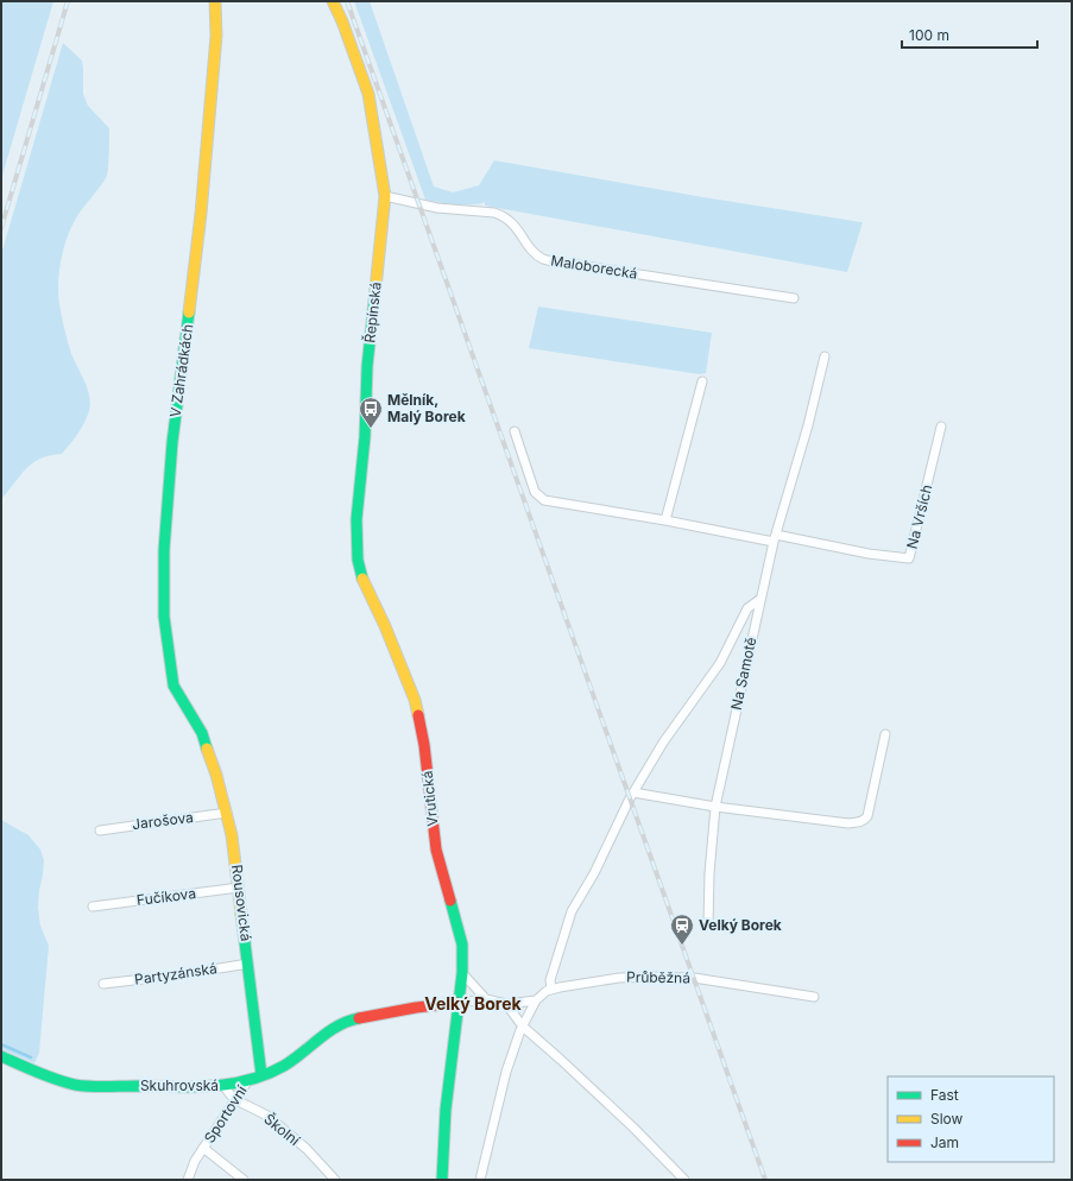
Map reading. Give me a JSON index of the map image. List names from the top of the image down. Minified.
{"streets":{"street":["Maloborecká","Řepínská","V Zahrádkách","Na Vrších","Na Samotě","Vrutická","Jarošova","Fučíkova","Rousovická","Partyzánská","Průběžná","Skuhrovská","Sportovní","Školní"]},"crossings":[["Maloborecká","Řepínská"],["Řepínská","Vrutická"],["V Zahrádkách","Rousovická"],["Na Vrších","Na Samotě"],["Vrutická","Skuhrovská"],["Jarošova","Rousovická"],["Fučíkova","Rousovická"],["Rousovická","Partyzánská"],["Rousovická","Skuhrovská"],["Skuhrovská","Sportovní"],["Skuhrovská","Školní"],["Sportovní","Školní"]],"districts":["Velký Borek"],"places":{"bus stop":["Mělník, Malý Borek"],"station":["Velký Borek"]},"legend":["Fast","Slow","Jam"],"scale_bar":"100 m"}
